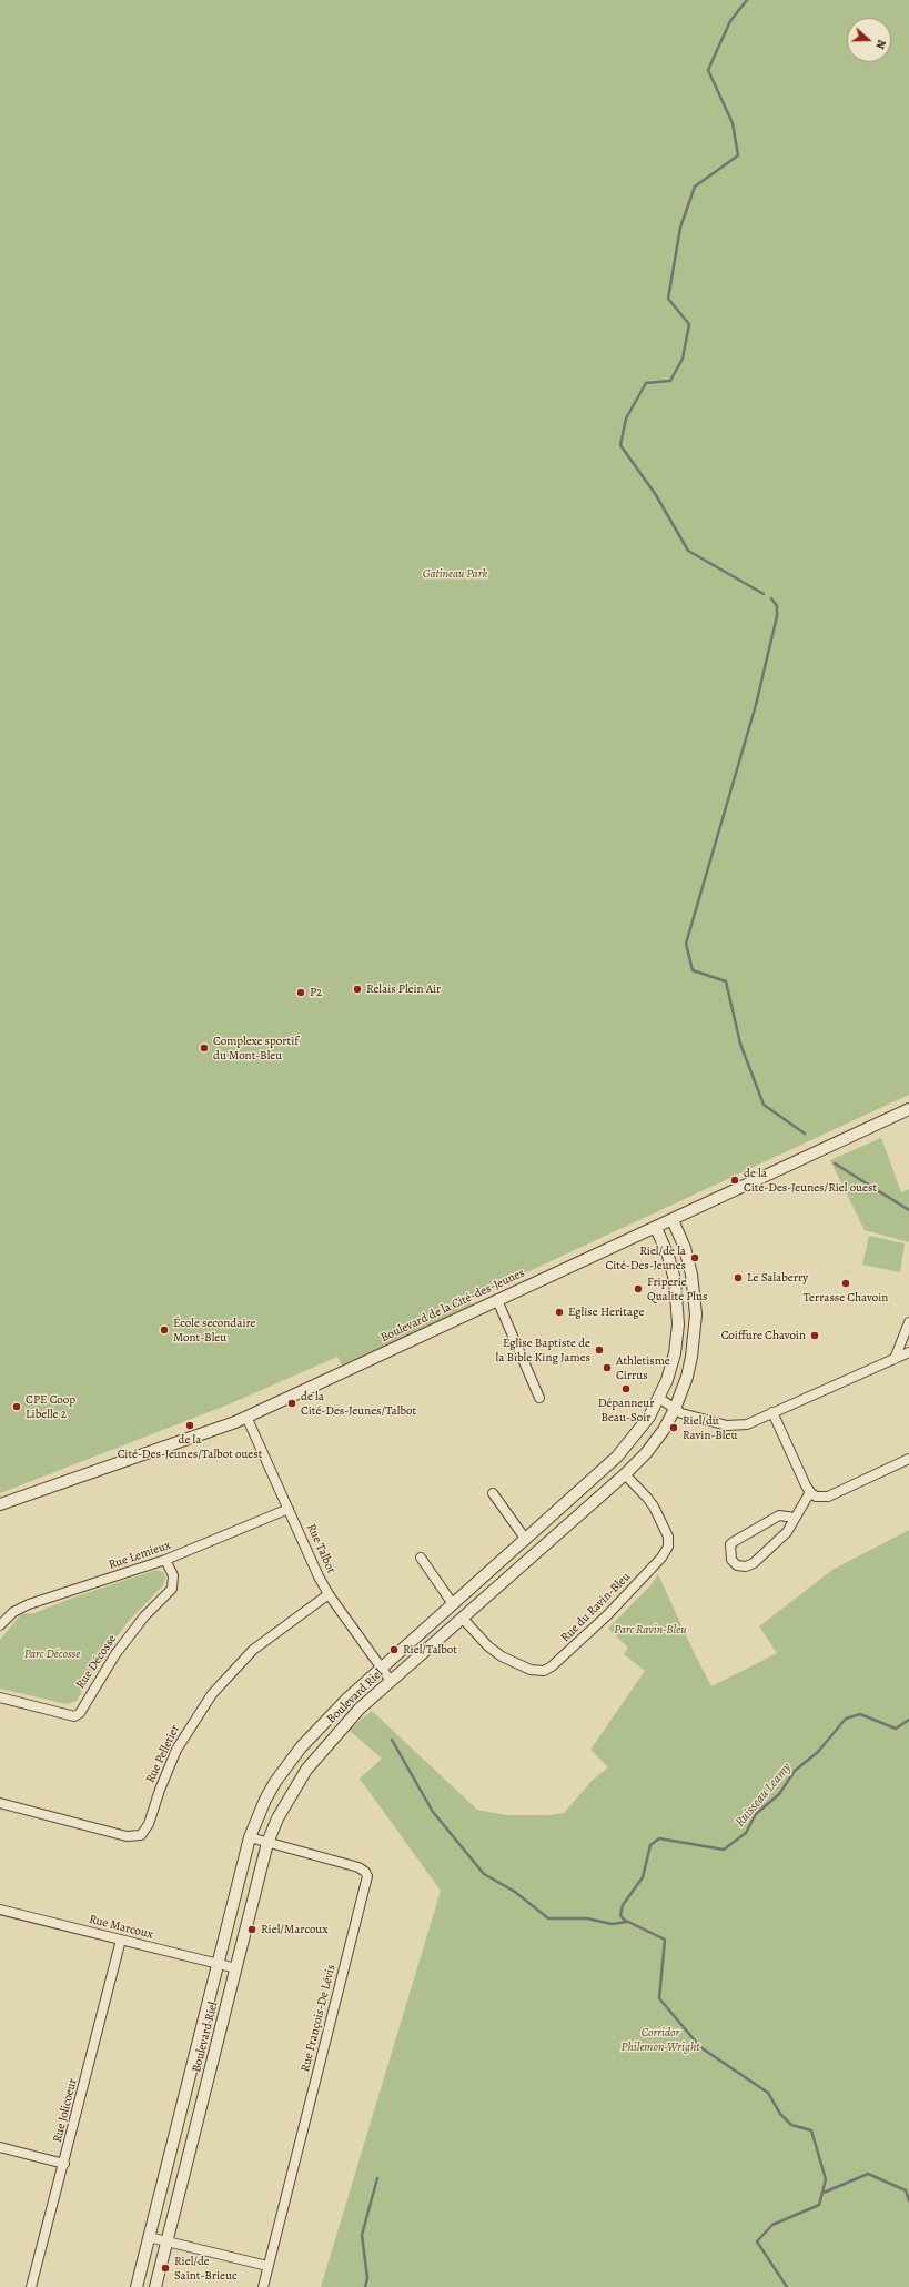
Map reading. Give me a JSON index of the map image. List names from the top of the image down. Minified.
{"streets":{"street":["Boulevard de la Cité-des-Jeunes","Rue Talbot","Rue Lemieux","Rue du Ravin-Bleu","Rue Décosse","Boulevard Riel","Rue Pelletier","Rue Marcoux","Rue François-De Lévis","Rue Jolicoeur"]},"crossings":[["Boulevard de la Cité-des-Jeunes","Rue Talbot"],["Boulevard de la Cité-des-Jeunes","Boulevard Riel"],["Rue Talbot","Rue Lemieux"],["Rue Talbot","Boulevard Riel"],["Rue Talbot","Rue Pelletier"],["Rue Lemieux","Rue Décosse"],["Rue du Ravin-Bleu","Boulevard Riel"],["Boulevard Riel","Rue Marcoux"],["Boulevard Riel","Rue François-De Lévis"],["Rue Marcoux","Rue Jolicoeur"]],"water":["Ruisseau Leamy"],"parks":["Gatineau Park","Parc Ravin-Bleu","Parc Décosse","Corridor Philemon-Wright"],"places":["Relais Plein Air","P2","Complexe sportif du Mont-Bleu","de la Cité-Des-Jeunes/Riel ouest","Riel/de la Cité-Des-Jeunes","Le Salaberry","Terrasse Chavoin","Friperie Qualité Plus","Eglise Heritage","École secondaire Mont-Bleu","Coiffure Chavoin","Eglise Baptiste de la Bible King James","Athletisme Cirrus","Dépanneur Beau-Soir","de la Cité-Des-Jeunes/Talbot","CPE Coop Libelle 2","de la Cité-Des-Jeunes/Talbot ouest","Riel/du Ravin-Bleu","Riel/Talbot","Riel/Marcoux","Riel/de Saint-Brieuc"],"north":"right"}
